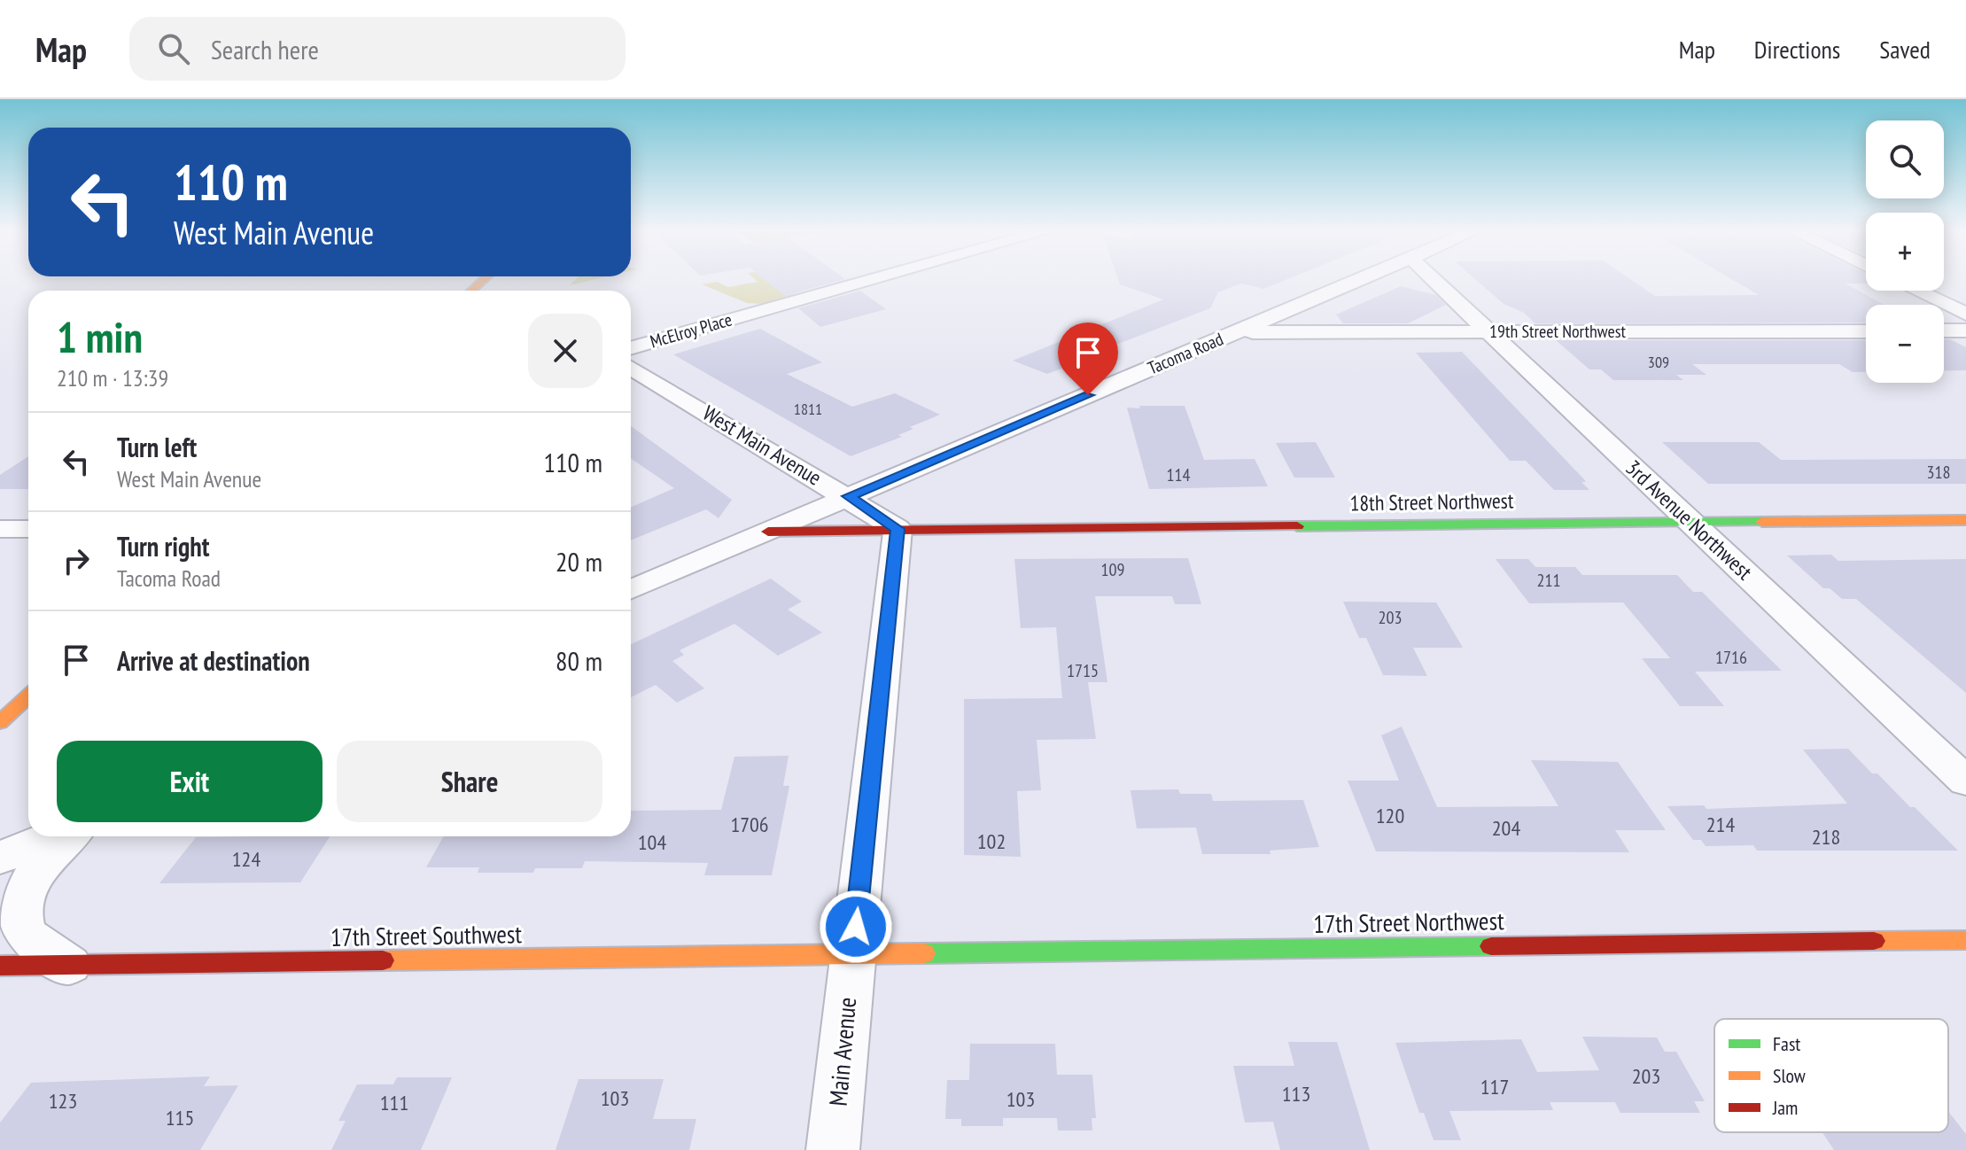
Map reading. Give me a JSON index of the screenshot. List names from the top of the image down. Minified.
{"streets":{"street":["McElroy Place","19th Street Northwest","Tacoma Road","West Main Avenue","18th Street Northwest","3rd Avenue Northwest","17th Street Northwest","17th Street Southwest","Main Avenue"]},"crossings":[["19th Street Northwest","Tacoma Road"],["19th Street Northwest","3rd Avenue Northwest"],["Tacoma Road","West Main Avenue"],["Tacoma Road","18th Street Northwest"],["West Main Avenue","18th Street Northwest"],["18th Street Northwest","3rd Avenue Northwest"],["17th Street Northwest","17th Street Southwest"],["17th Street Northwest","Main Avenue"],["17th Street Southwest","Main Avenue"]],"house_numbers":["309","1811","318","114","109","211","203","1716","1715","120","1706","214","204","218","102","104","124","203","117","113","103","103","123","111","115"],"legend":["Fast","Slow","Jam"],"page":{"header":"Map","search":"Search here","nav":["Map","Directions","Saved"],"map_buttons":["+","−"],"turn":["110 m","West Main Avenue"],"heading":["1 min","210 m · 13:39"],"list":[{"name":"Turn left","note":"West Main Avenue","value":"110 m"},{"name":"Turn right","note":"Tacoma Road","value":"20 m"},{"name":"Arrive at destination","value":"80 m"}],"buttons":["Exit","Share"]}}
